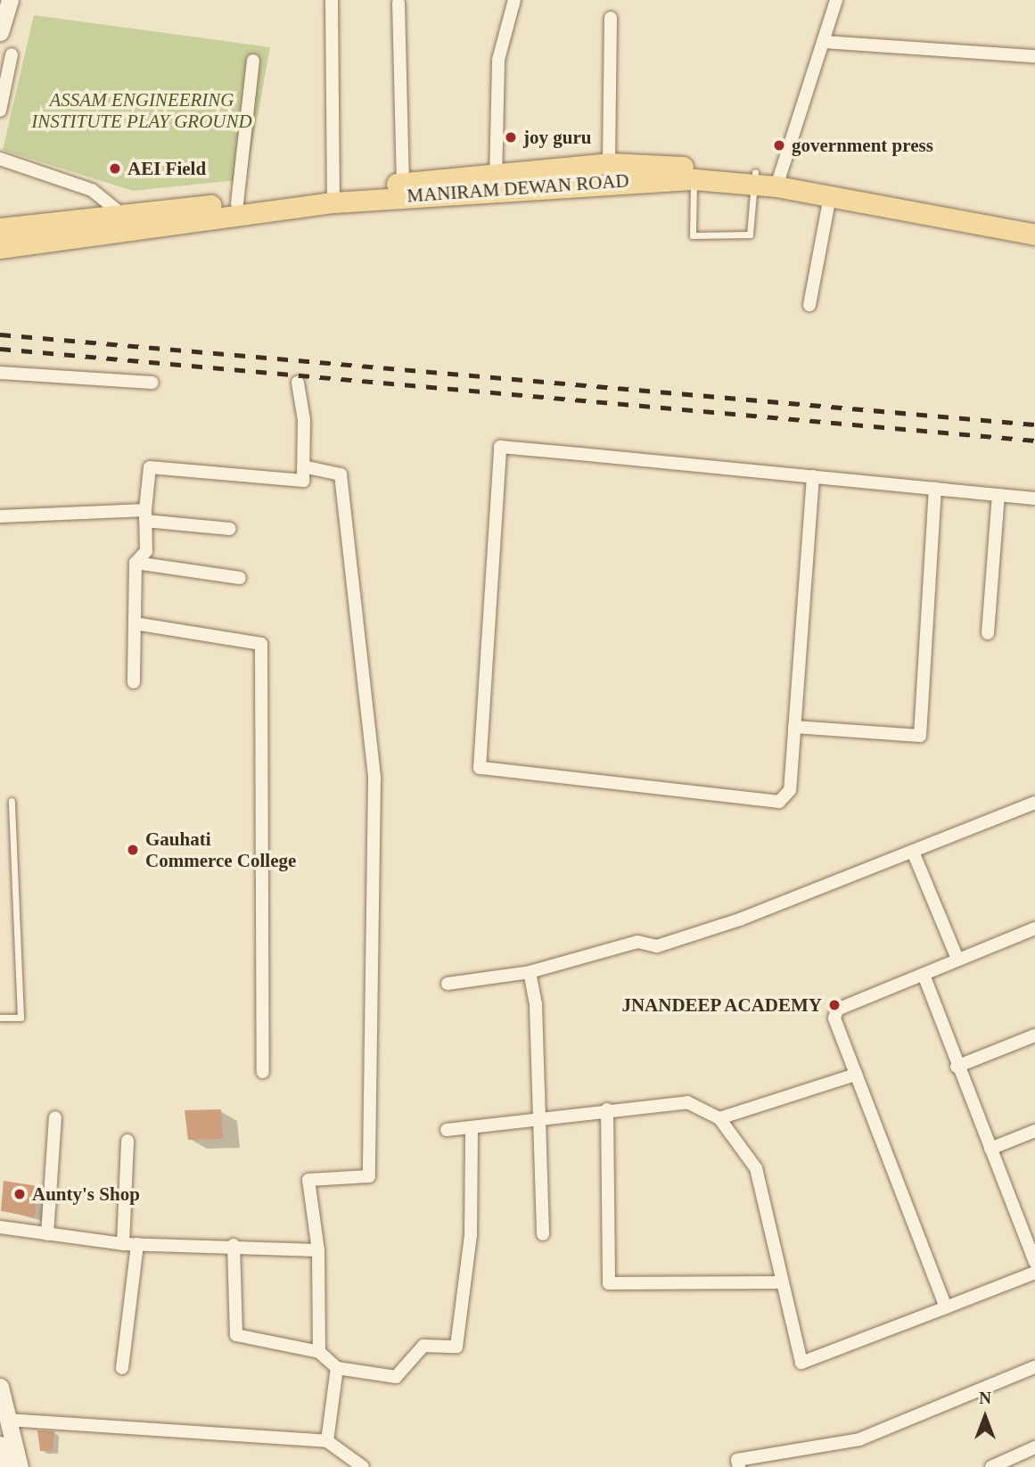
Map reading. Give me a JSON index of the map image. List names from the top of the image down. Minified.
{"streets":{"main road":["MANIRAM DEWAN ROAD"]},"parks":["ASSAM ENGINEERING INSTITUTE PLAY GROUND"],"places":["joy guru","government press","AEI Field","Gauhati Commerce College","JNANDEEP ACADEMY","Aunty's Shop"],"north":"top"}
